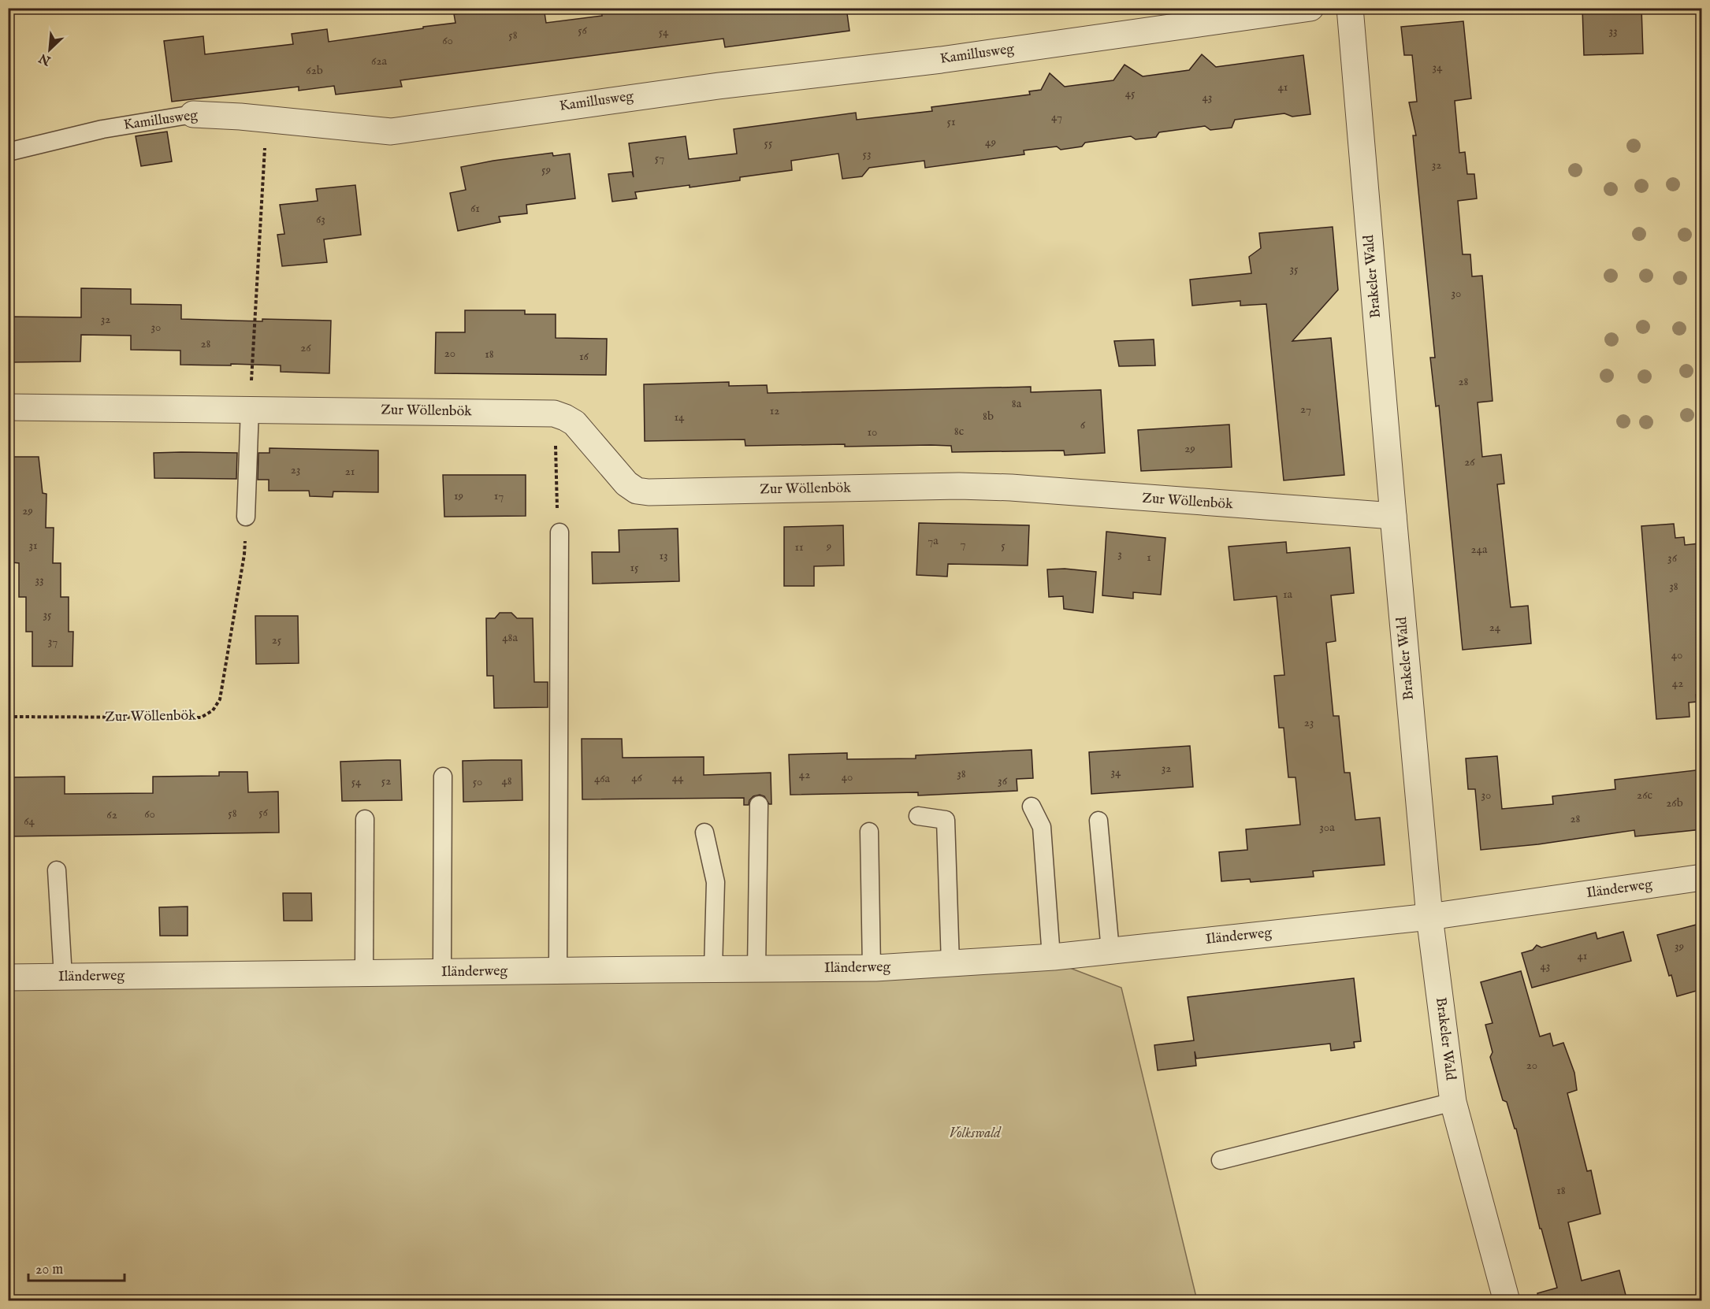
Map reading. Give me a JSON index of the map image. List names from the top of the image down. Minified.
{"streets":{"street":["Kamillusweg","Brakeler Wald","Zur Wöllenbök","Iländerweg"]},"crossings":[["Brakeler Wald","Zur Wöllenbök"],["Brakeler Wald","Iländerweg"]],"parks":["Volkswald"],"house_numbers":["56","33","54","58","60","62a","34","62b","41","45","43","47","51","49","55","53","57","32","59","61","63","35","30","32","30","28","26","20","18","16","28","8a","27","12","8b","14","6","8c","10","29","26","23","21","19","17","29","7a","7","31","5","9","11","24a","3","13","1","36","15","33","38","1a","35","24","48a","25","37","40","42","23","32","34","38","42","40","46","44","46a","52","48","36","54","50","30","26c","26b","56","58","60","62","28","64","30a","39","41","43","20","18"],"scale_bar":"20 m","north":"bottom left"}
